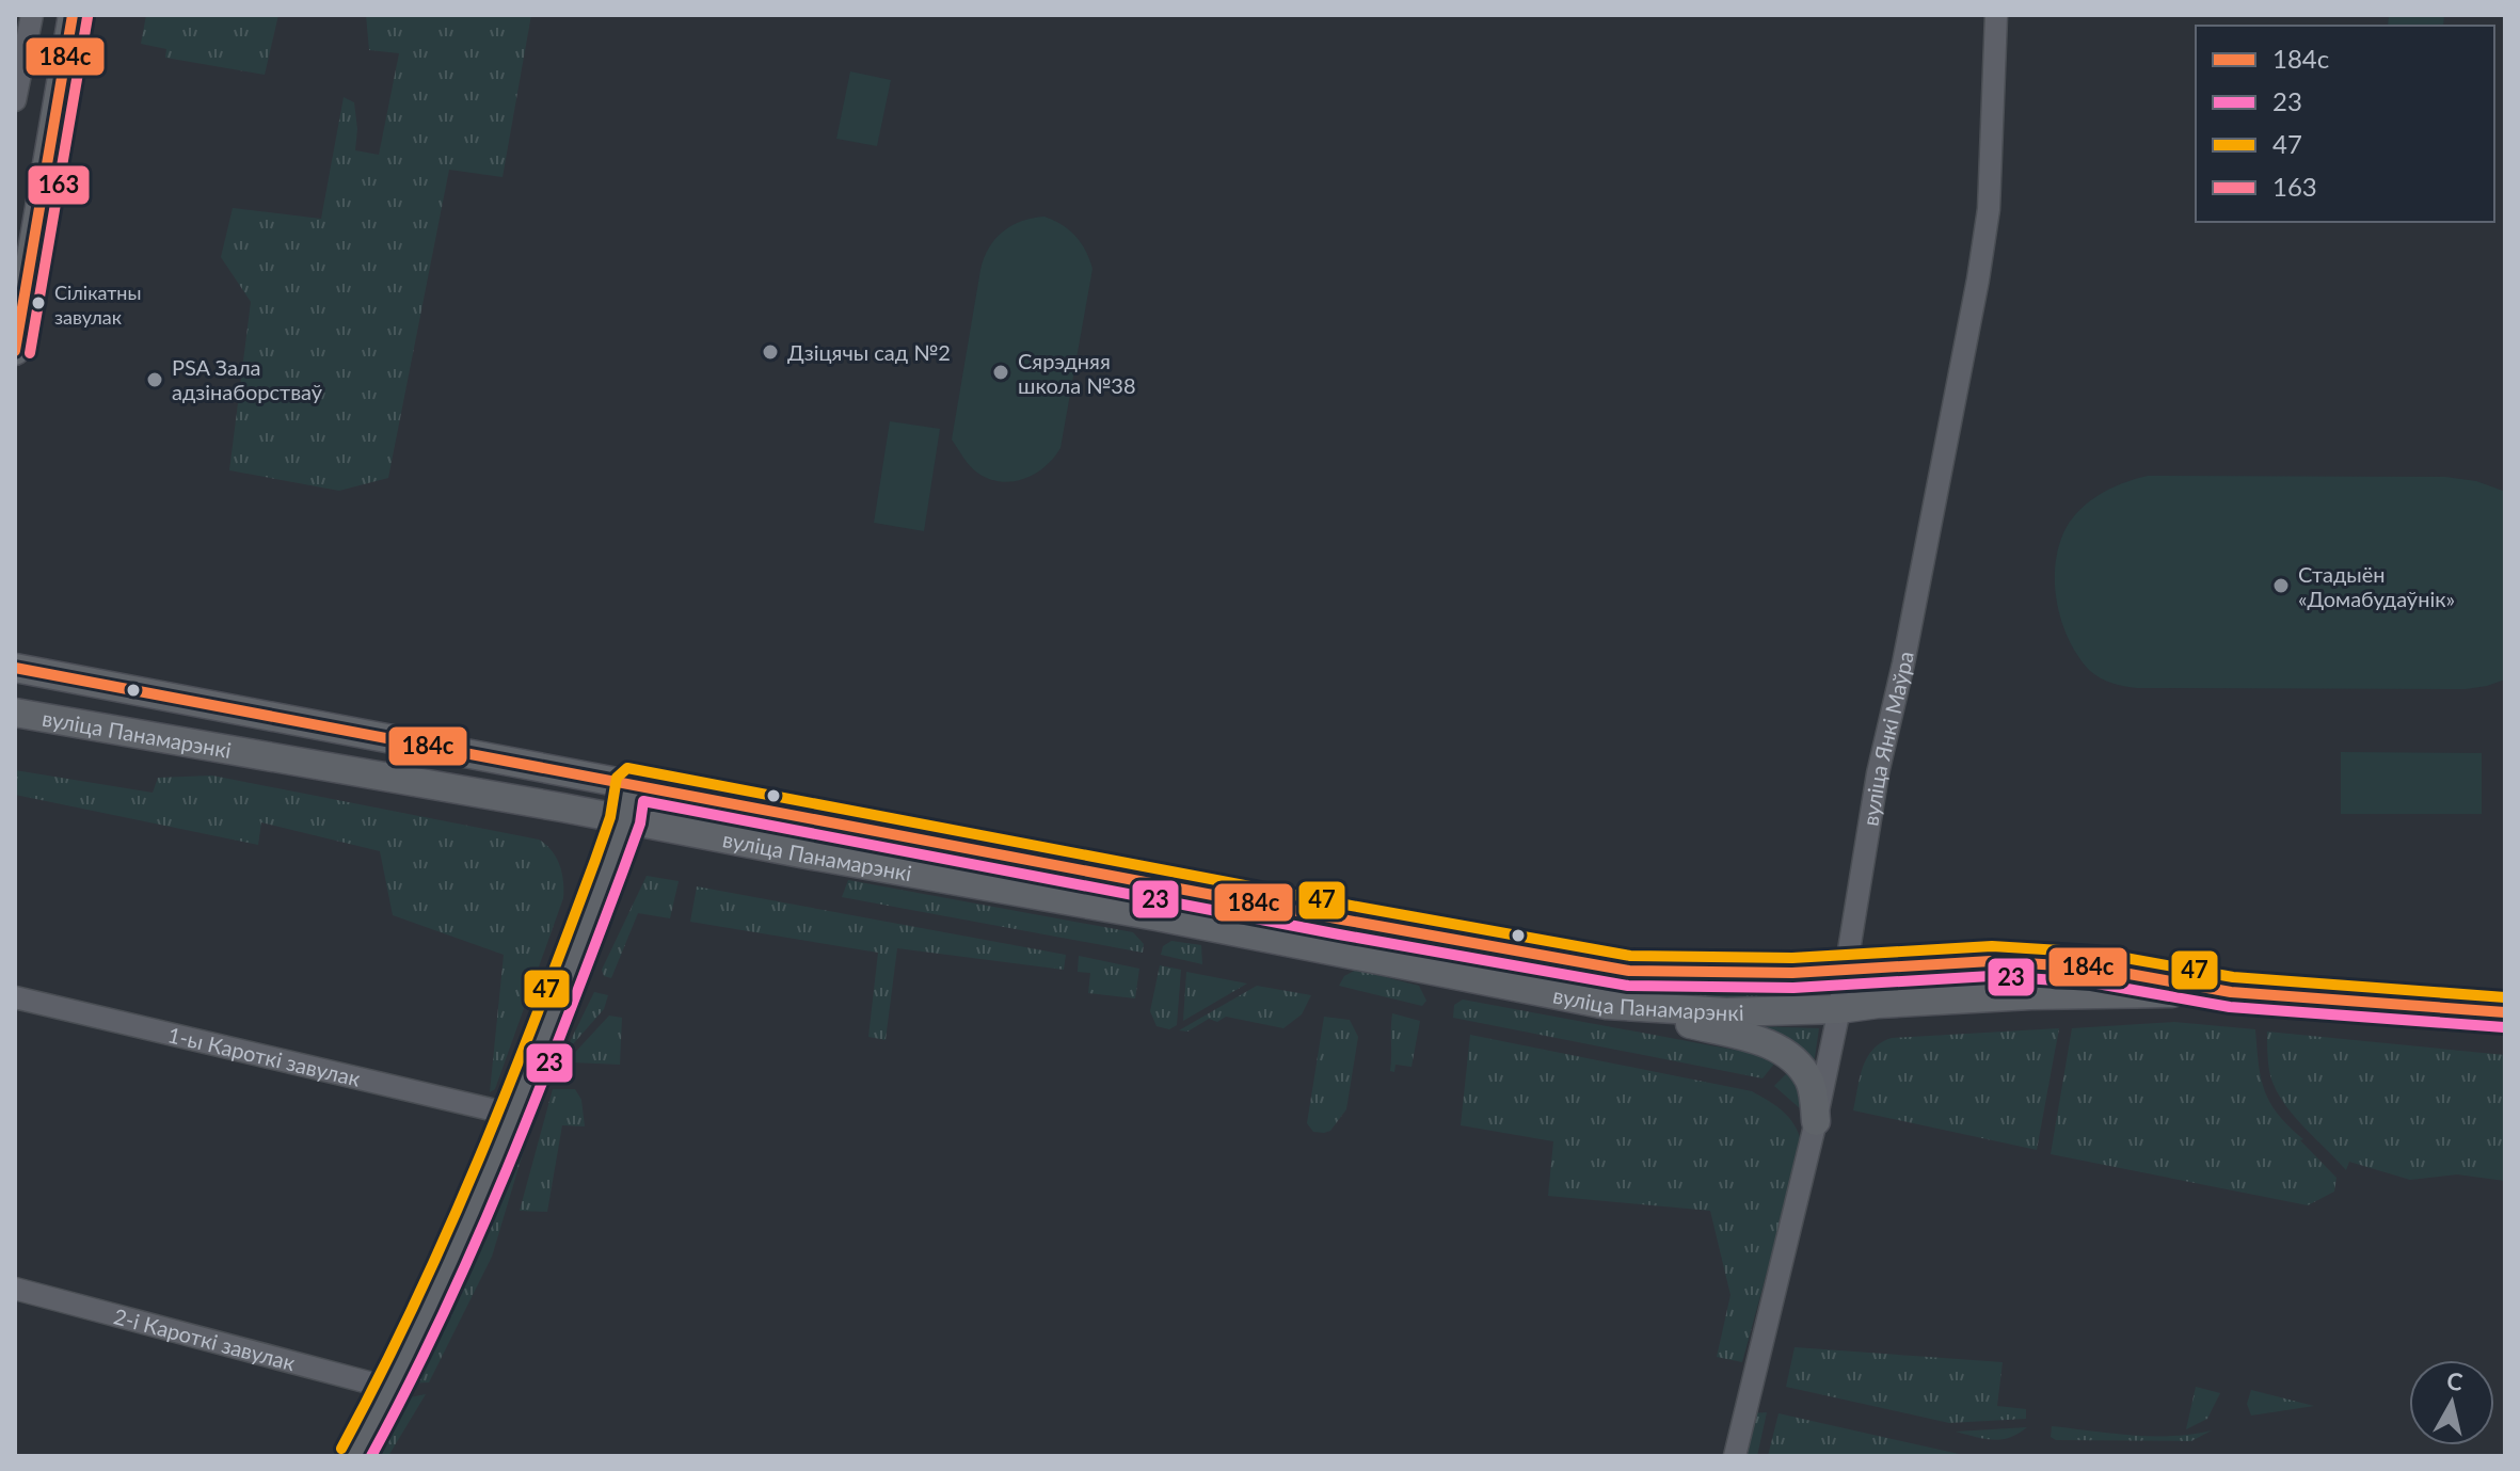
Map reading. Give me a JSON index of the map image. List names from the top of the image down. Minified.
{"streets":{"main road":["вуліца Панамарэнкі"],"street":["вуліца Янкі Маўра","1-ы Кароткі завулак","2-і Кароткі завулак"]},"crossings":[["вуліца Панамарэнкі","вуліца Янкі Маўра"]],"places":["Сілікатны завулак","Дзіцячы сад №2","Сярэдняя школа №38","PSA Зала адзінаборстваў","Стадыён «Домабудаўнік»"],"lines":["transit line 184с","transit line 163","transit line 47","transit line 23"],"legend":["184с","23","47","163"],"north":"top"}
